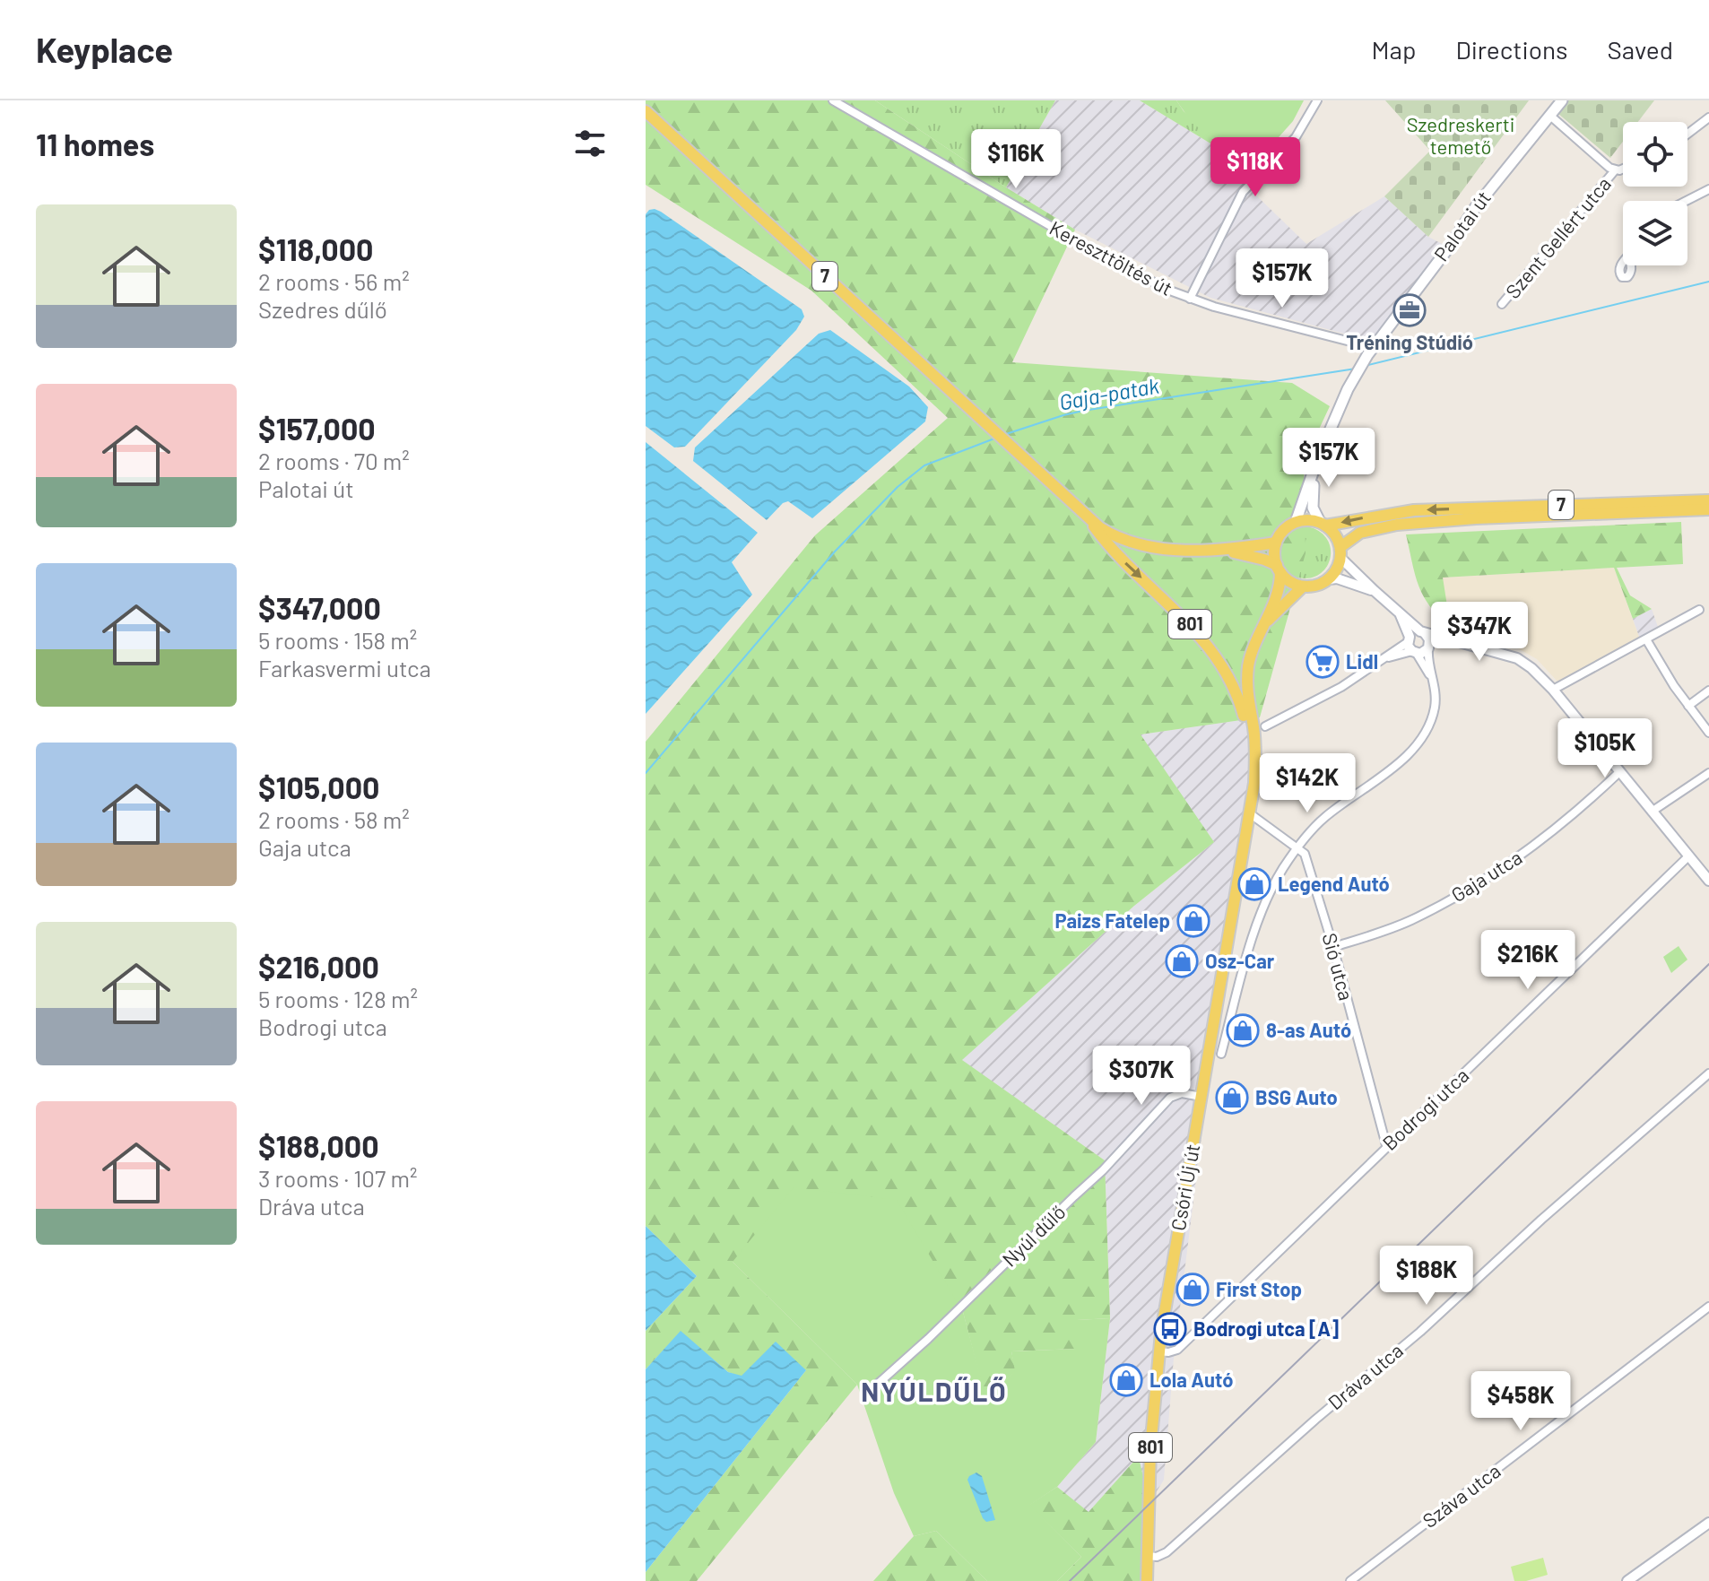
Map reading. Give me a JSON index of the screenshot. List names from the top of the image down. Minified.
{"streets":{"main road":["Palotai út","7","801","Csóri Új út"],"street":["Szent Gellért utca","Kereszttöltés út","Gaja utca","Sió utca","Bodrogi utca","Nyúl dűlő","Dráva utca","Száva utca"]},"crossings":[["Palotai út","Szent Gellért utca"],["Palotai út","Kereszttöltés út"],["7","801"],["801","Csóri Új út"],["Gaja utca","Sió utca"],["Sió utca","Bodrogi utca"],["Bodrogi utca","Csóri Új út"],["Csóri Új út","Nyúl dűlő"],["Csóri Új út","Dráva utca"]],"districts":["NYÚLDŰLŐ"],"water":["Gaja-patak"],"parks":["Szedreskerti temető"],"places":{"office":["Tréning Stúdió"],"supermarket":["Lidl"],"shop":["Legend Autó","Paizs Fatelep","Osz-Car","8-as Autó","BSG Auto","First Stop","Lola Autó"],"bus stop":["Bodrogi utca [A]"]},"page":{"header":"Keyplace","nav":["Map","Directions","Saved"],"heading":"11 homes","price":["$116K","$118K","$157K","$157K","$347K","$105K","$142K","$216K","$307K","$188K","$458K"],"list":[{"name":"$118,000","note":"2 rooms · 56 m² · Szedres dűlő"},{"name":"$157,000","note":"2 rooms · 70 m² · Palotai út"},{"name":"$347,000","note":"5 rooms · 158 m² · Farkasvermi utca"},{"name":"$105,000","note":"2 rooms · 58 m² · Gaja utca"},{"name":"$216,000","note":"5 rooms · 128 m² · Bodrogi utca"},{"name":"$188,000","note":"3 rooms · 107 m² · Dráva utca"}]}}
